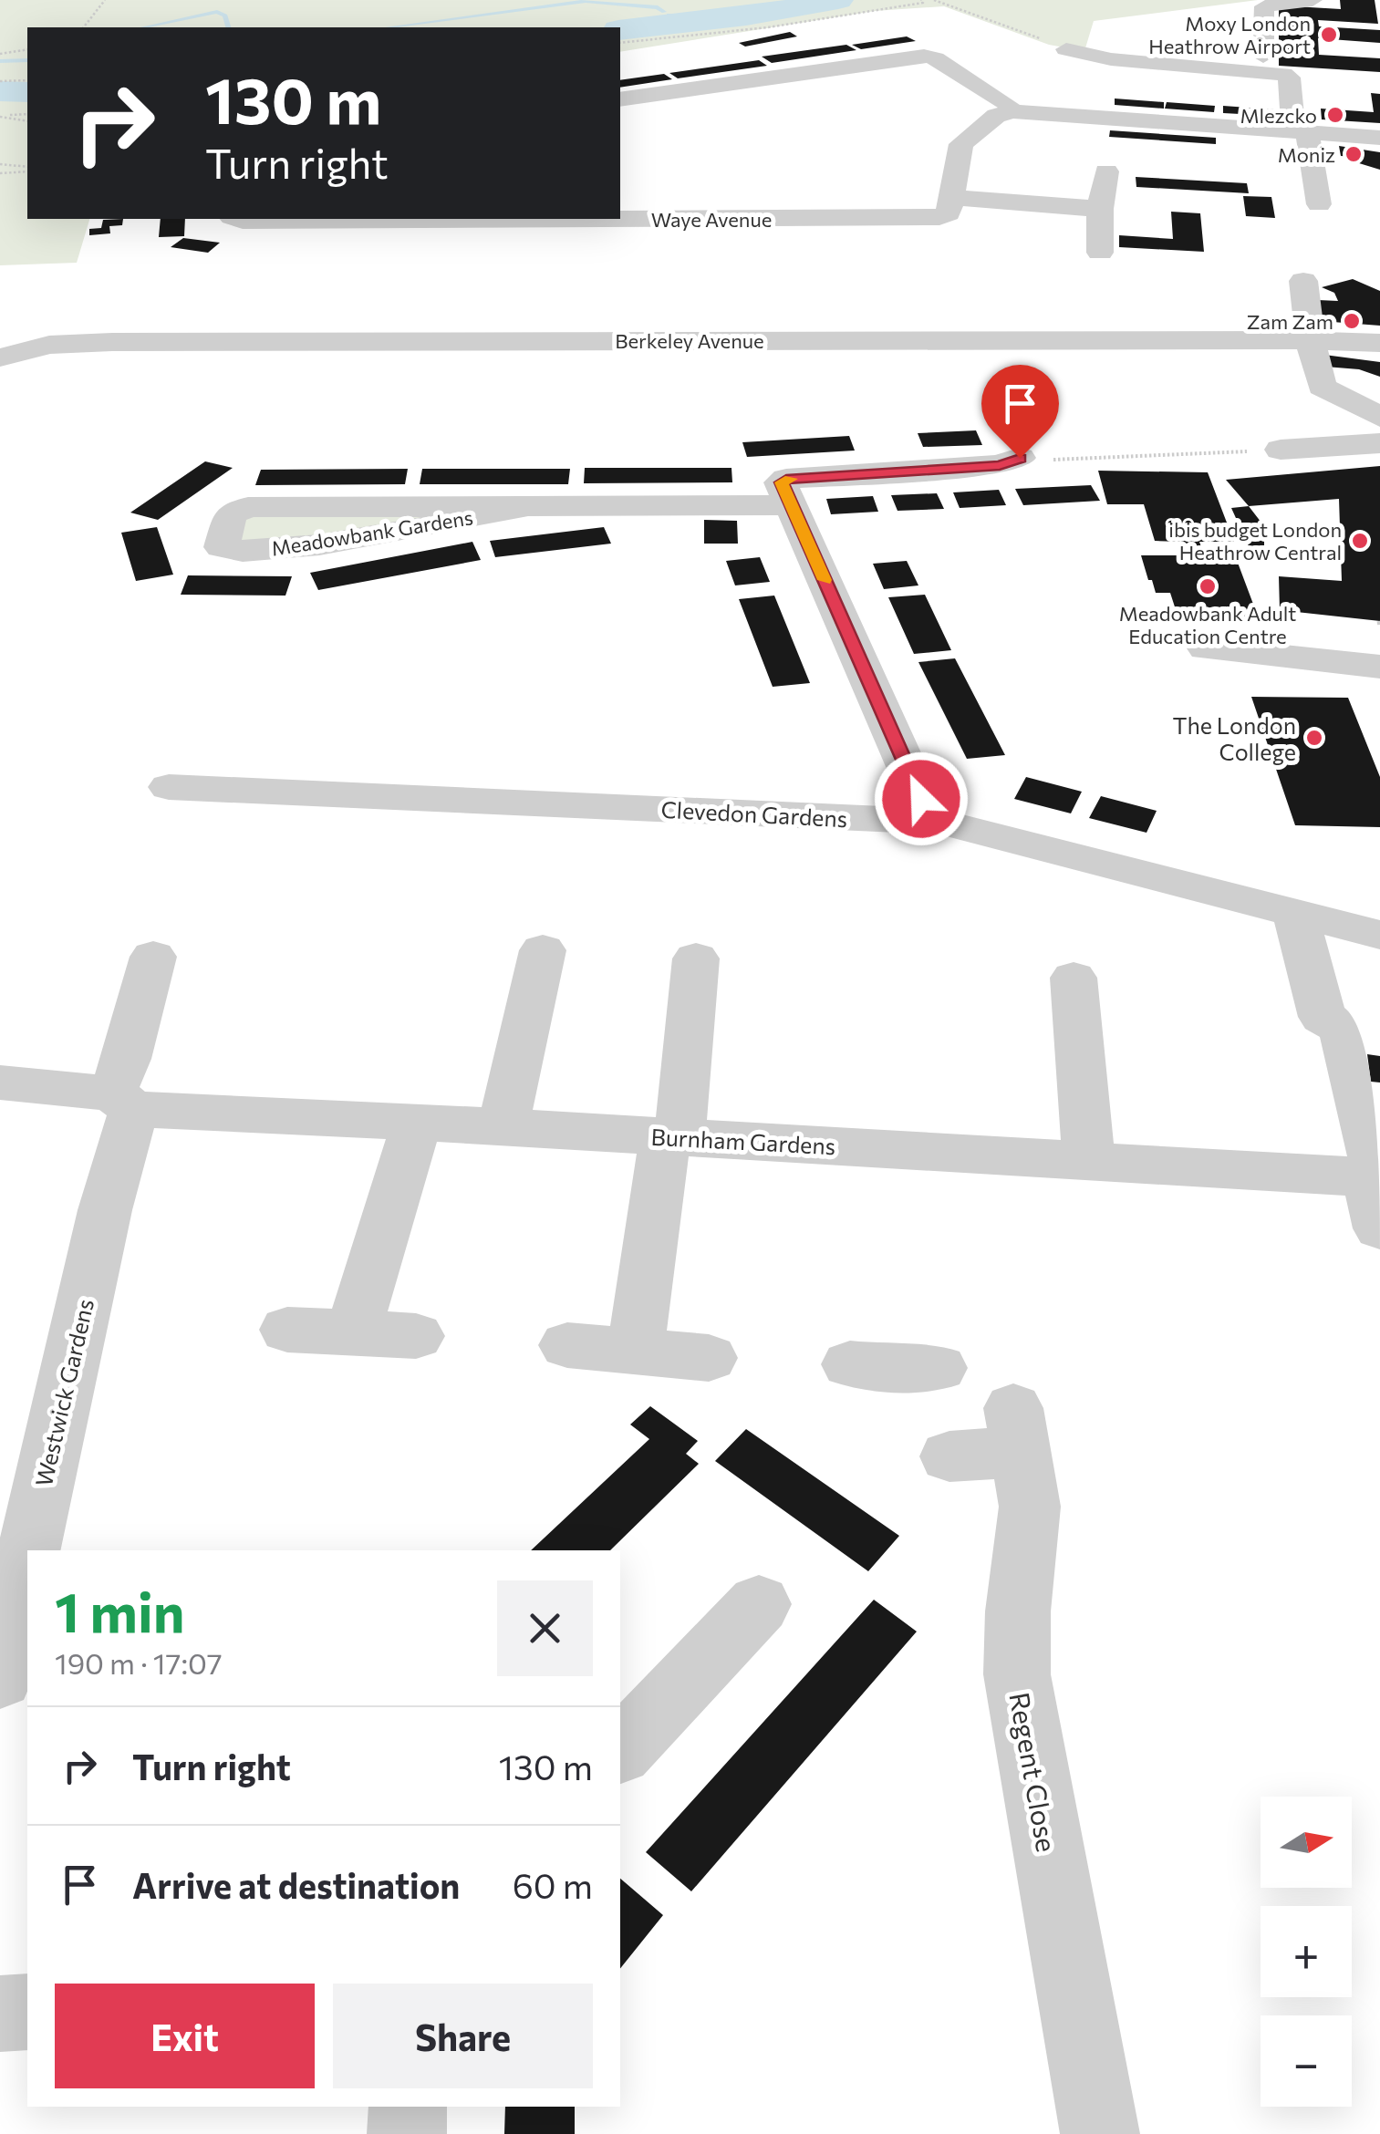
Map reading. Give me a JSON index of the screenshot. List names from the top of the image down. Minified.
{"streets":{"street":["Waye Avenue","Berkeley Avenue","Meadowbank Gardens","Clevedon Gardens","Burnham Gardens","Westwick Gardens","Regent Close"]},"crossings":[["Burnham Gardens","Westwick Gardens"]],"places":["Moxy London Heathrow Airport","Mlezcko","Moniz","Zam Zam","ibis budget London Heathrow Central","Meadowbank Adult Education Centre","The London College"],"north":"right","page":{"turn":["130 m","Turn right"],"heading":["1 min","190 m · 17:07"],"list":[{"name":"Turn right","value":"130 m"},{"name":"Arrive at destination","value":"60 m"}],"map_buttons":["+","−"],"buttons":["Exit","Share"]}}
